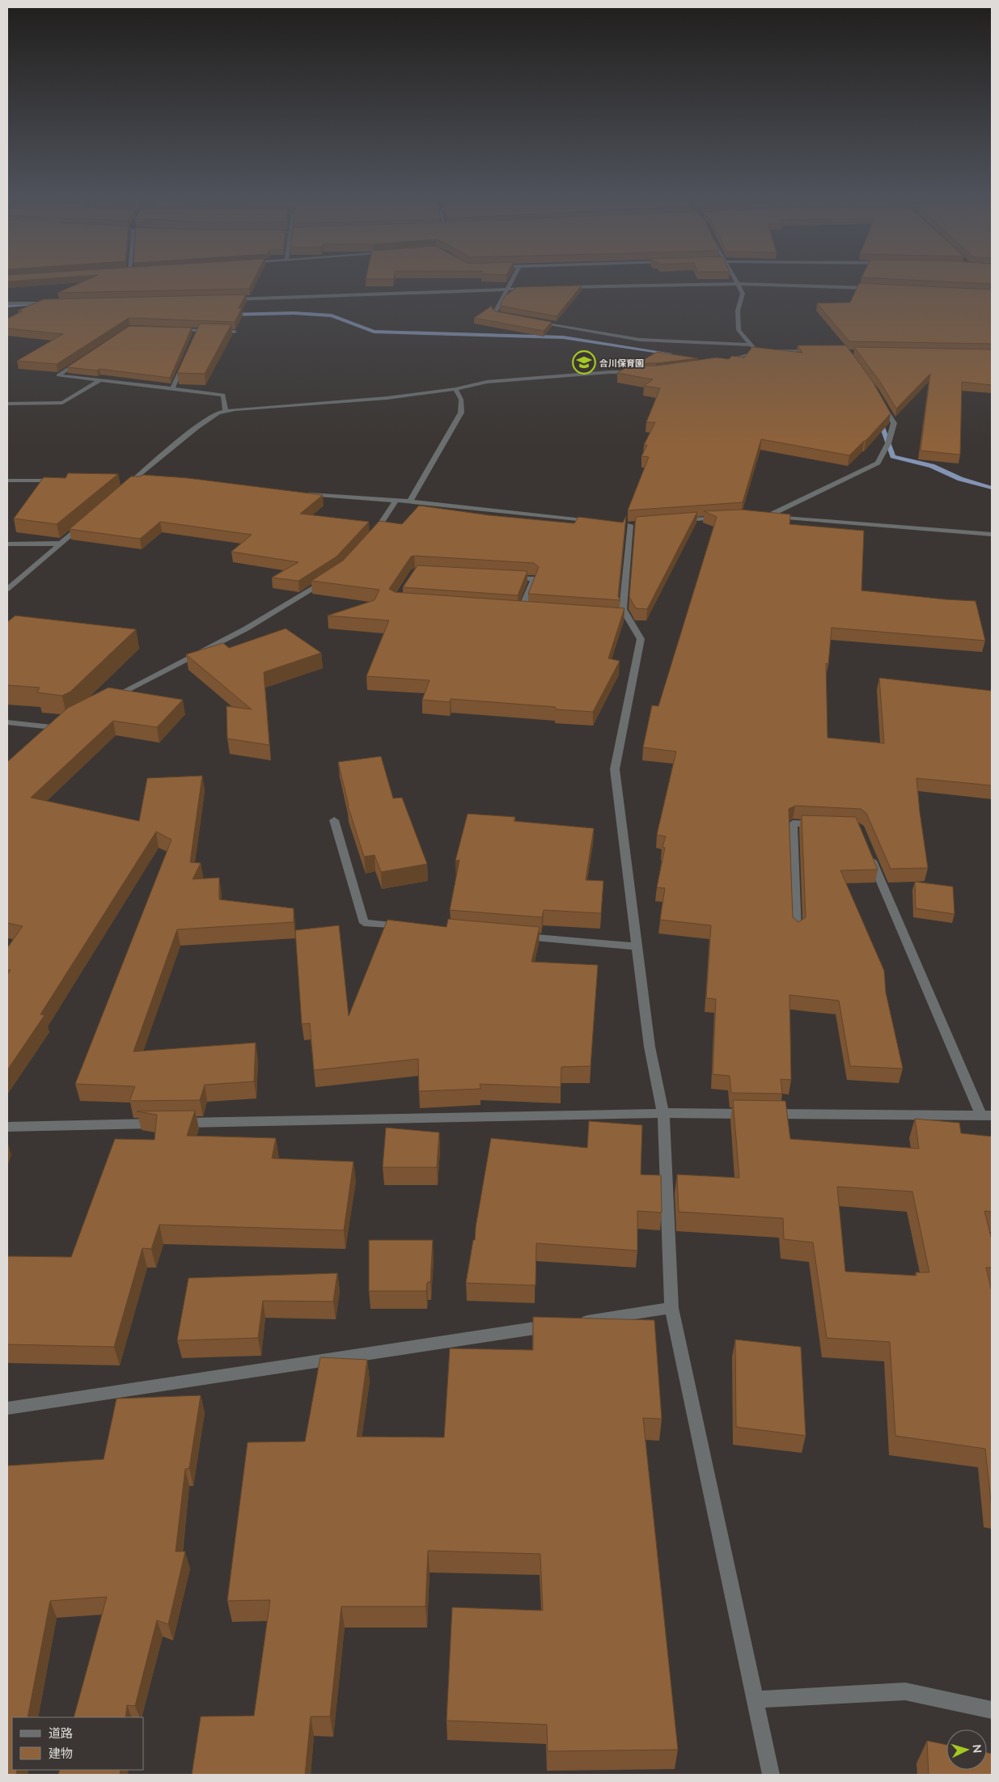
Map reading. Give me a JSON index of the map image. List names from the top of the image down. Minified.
{"places":{"school or university":["合川保育園"]},"legend":["道路","建物"],"north":"right"}
